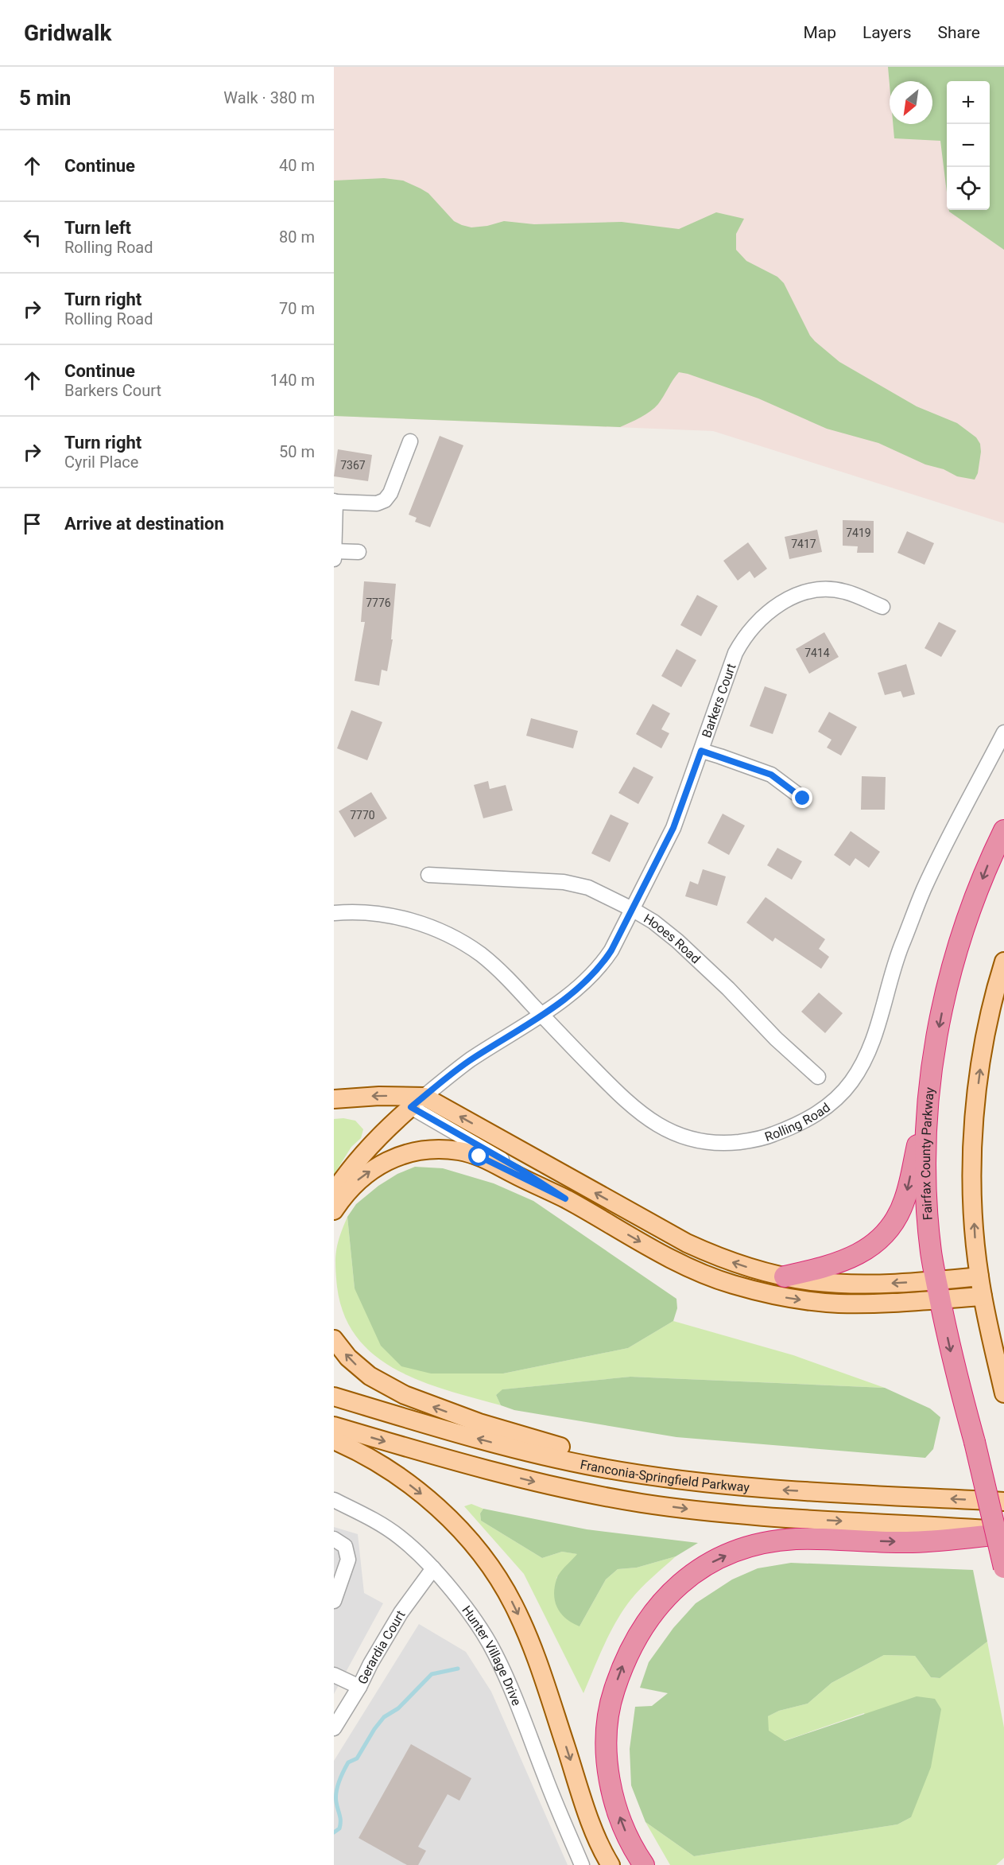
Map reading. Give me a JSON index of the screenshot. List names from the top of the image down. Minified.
{"streets":{"highway":["Fairfax County Parkway"],"main road":["Franconia-Springfield Parkway"],"street":["Barkers Court","Hooes Road","Rolling Road","Gerardia Court","Hunter Village Drive"]},"crossings":[["Barkers Court","Hooes Road"],["Barkers Court","Rolling Road"],["Gerardia Court","Hunter Village Drive"]],"one_way":["Fairfax County Parkway"],"house_numbers":["7367","7419","7417","7776","7414","7770"],"north":"bottom left","page":{"header":"Gridwalk","nav":["Map","Layers","Share"],"heading":["5 min","Walk · 380 m"],"map_buttons":["+","−"],"list":[["Continue","40 m"],["Turn left","Rolling Road","80 m"],["Turn right","Rolling Road","70 m"],["Continue","Barkers Court","140 m"],["Turn right","Cyril Place","50 m"],"Arrive at destination"]}}
